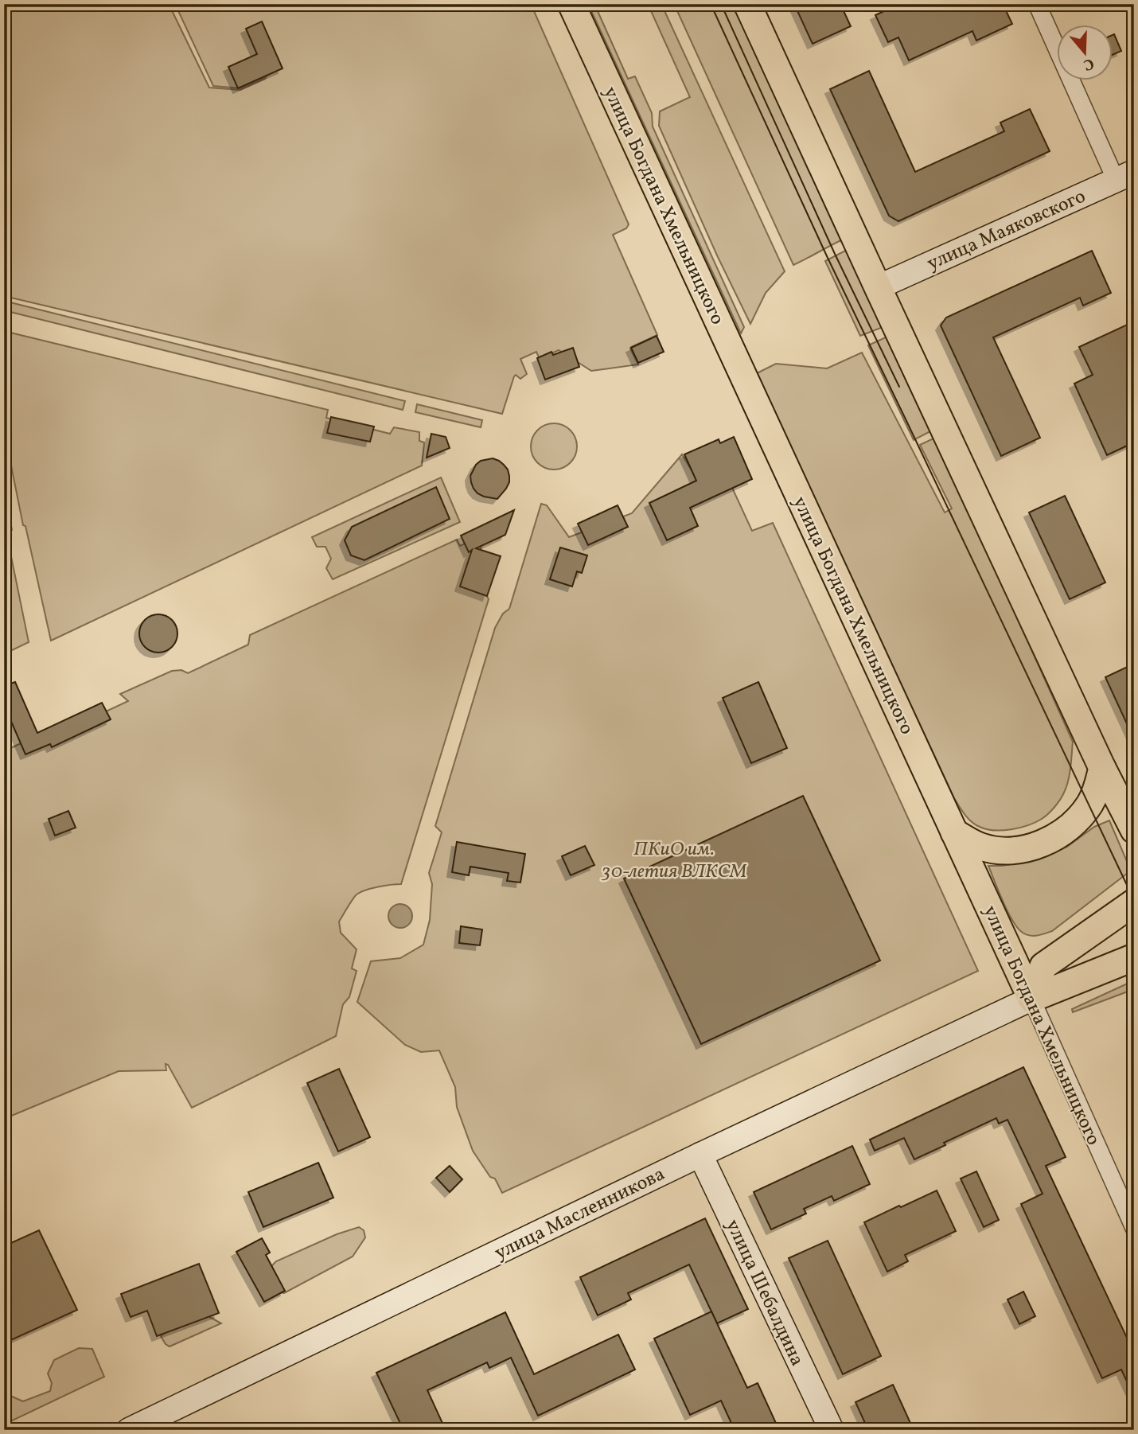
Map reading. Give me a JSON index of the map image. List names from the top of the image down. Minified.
{"streets":{"main road":["улица Богдана Хмельницкого","улица Маяковского","улица Масленникова","улица Шебалдина"]},"crossings":[["улица Богдана Хмельницкого","улица Масленникова"],["улица Масленникова","улица Шебалдина"]],"parks":["ПКиО им. 30-летия ВЛКСМ"],"north":"bottom"}
